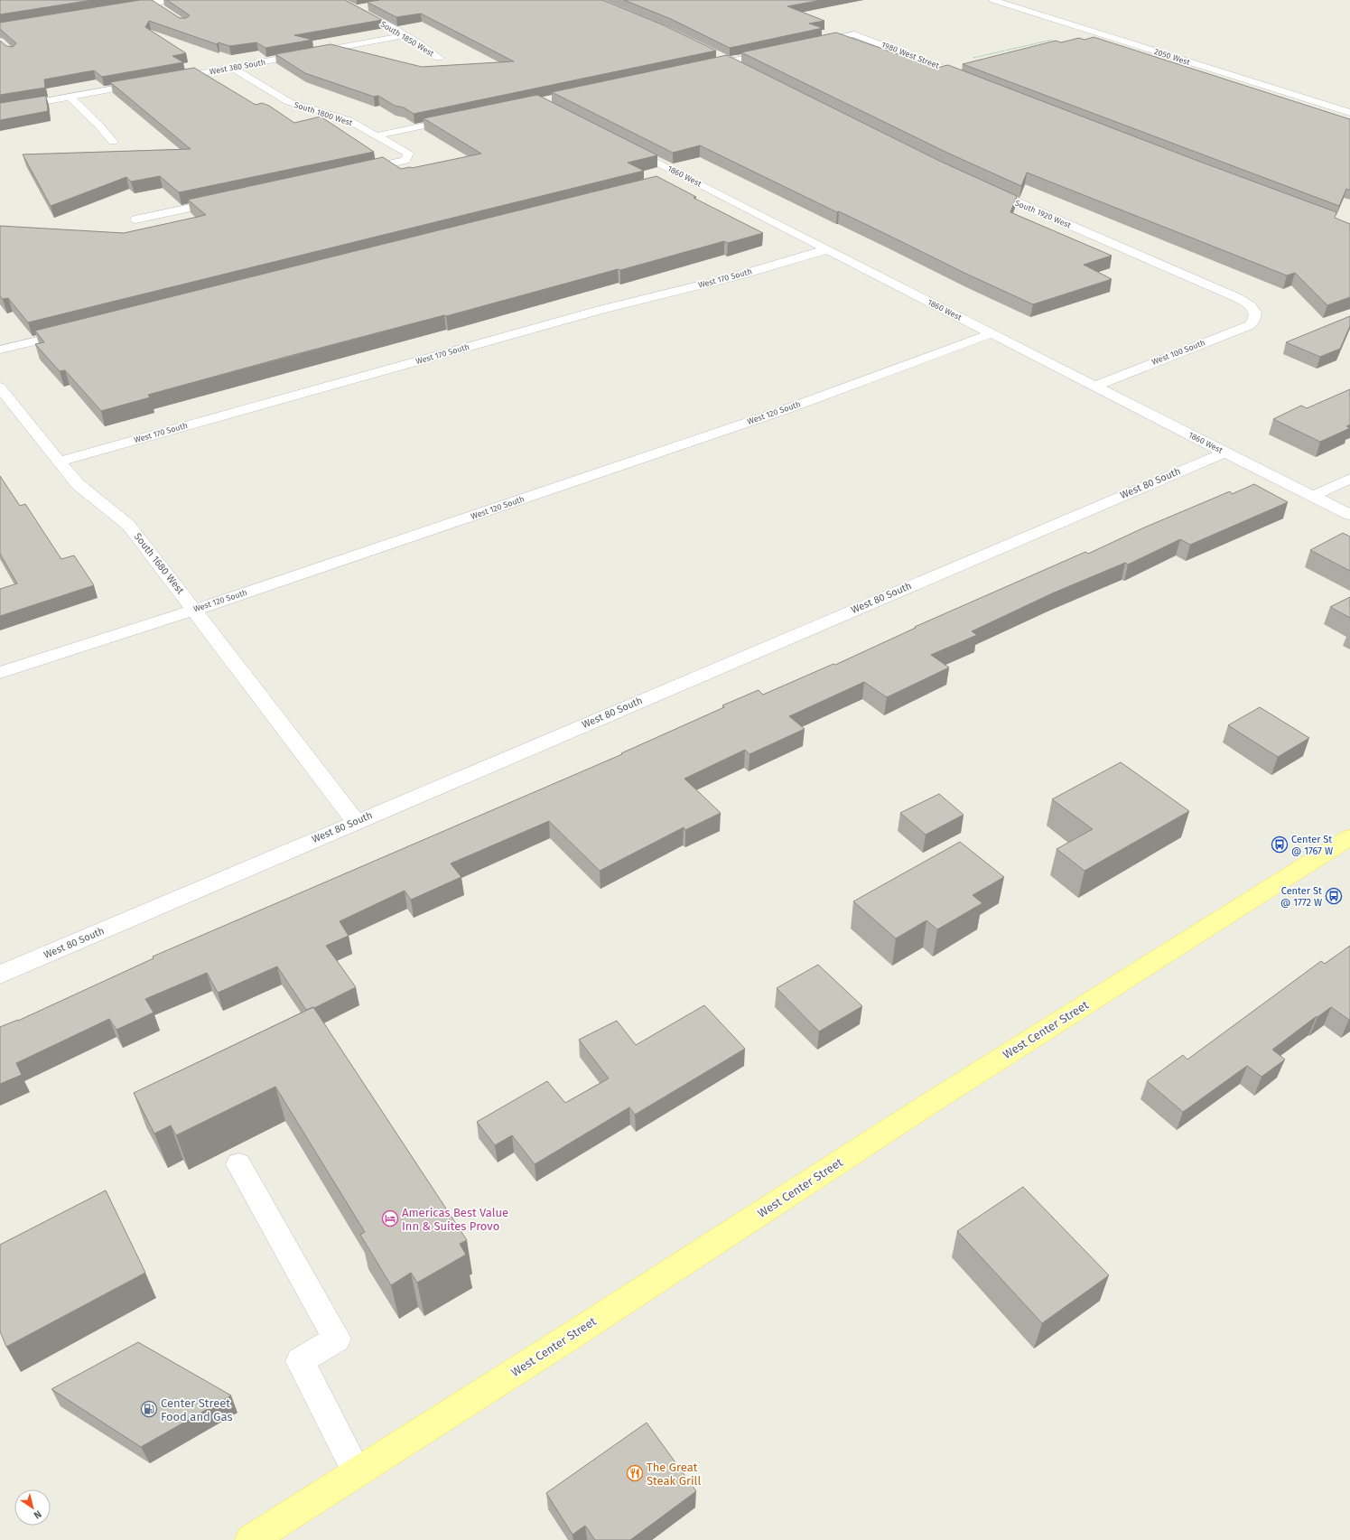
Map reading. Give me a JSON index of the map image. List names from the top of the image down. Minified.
{"streets":{"main road":["West Center Street"],"street":["South 1850 West","1980 West Street","2050 West","West 380 South","South 1800 West","1860 West","South 1920 West","West 170 South","West 100 South","West 120 South","West 80 South","South 1680 West"]},"crossings":[["South 1850 West","West 380 South"],["West 380 South","South 1800 West"],["1860 West","West 170 South"],["1860 West","West 100 South"],["1860 West","West 120 South"],["1860 West","West 80 South"],["South 1920 West","West 100 South"],["West 170 South","South 1680 West"],["West 120 South","South 1680 West"],["West 80 South","South 1680 West"]],"places":{"bus stop":["Center St @ 1767 W","Center St @ 1772 W"],"hotel":["Americas Best Value Inn & Suites Provo"],"fuel station":["Center Street Food and Gas"],"restaurant":["The Great Steak Grill"]},"north":"bottom right"}
